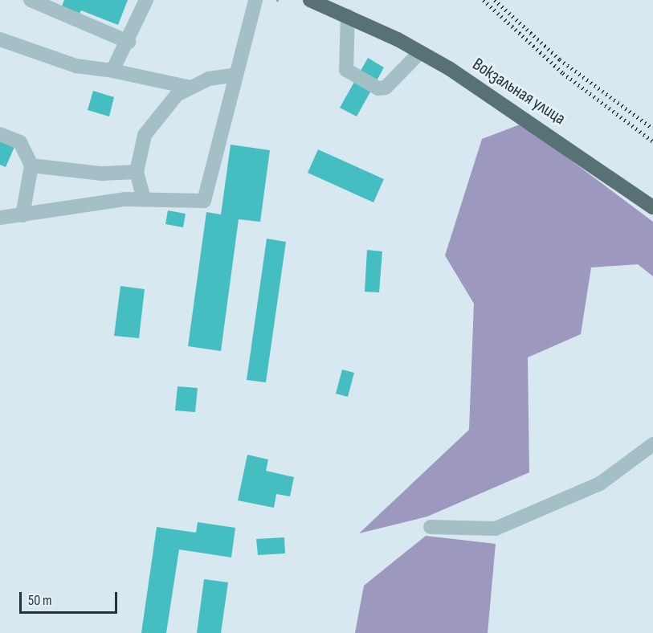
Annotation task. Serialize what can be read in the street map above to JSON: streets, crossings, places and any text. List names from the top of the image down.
{
  "streets": {
    "main road": ["Вокзальная улица"]
  },
  "scale_bar": "50 m"
}
